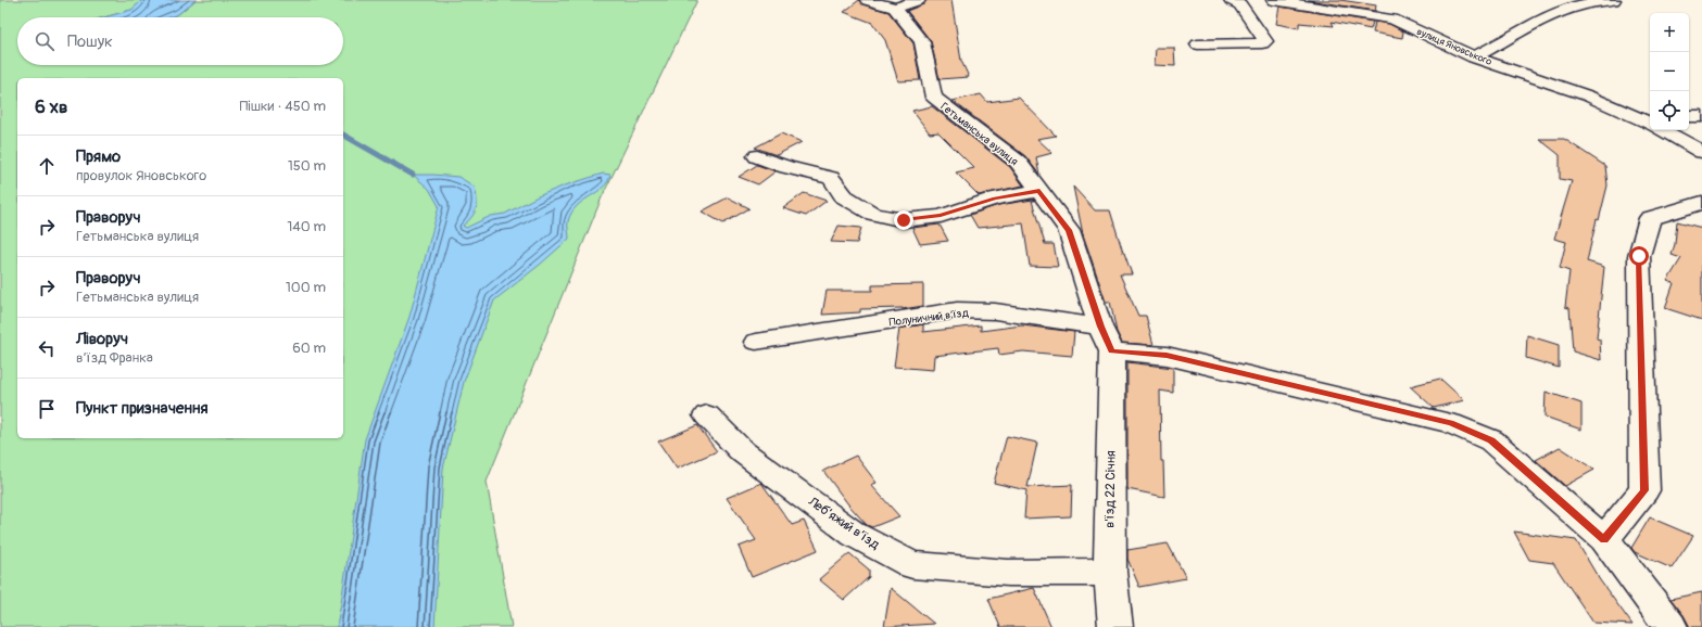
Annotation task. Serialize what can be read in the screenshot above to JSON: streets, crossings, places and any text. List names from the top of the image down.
{
  "streets": {
    "street": [
      "вулиця Яновського",
      "Гетьманська вулиця",
      "Полуничний в’їзд",
      "в'їзд 22 Січня",
      "Леб’яжий в’їзд"
    ]
  },
  "crossings": [
    ["Гетьманська вулиця", "Полуничний в’їзд"],
    ["Гетьманська вулиця", "в'їзд 22 Січня"],
    ["Полуничний в’їзд", "в'їзд 22 Січня"],
    ["в'їзд 22 Січня", "Леб’яжий в’їзд"]
  ],
  "page": {
    "map_buttons": ["+", "−"],
    "search": "Пошук",
    "heading": ["6 хв", "Пішки · 450 m"],
    "list": [
      ["Прямо", "провулок Яновського", "150 m"],
      ["Праворуч", "Гетьманська вулиця", "140 m"],
      ["Праворуч", "Гетьманська вулиця", "100 m"],
      ["Ліворуч", "в’їзд Франка", "60 m"],
      "Пункт призначення"
    ]
  }
}
